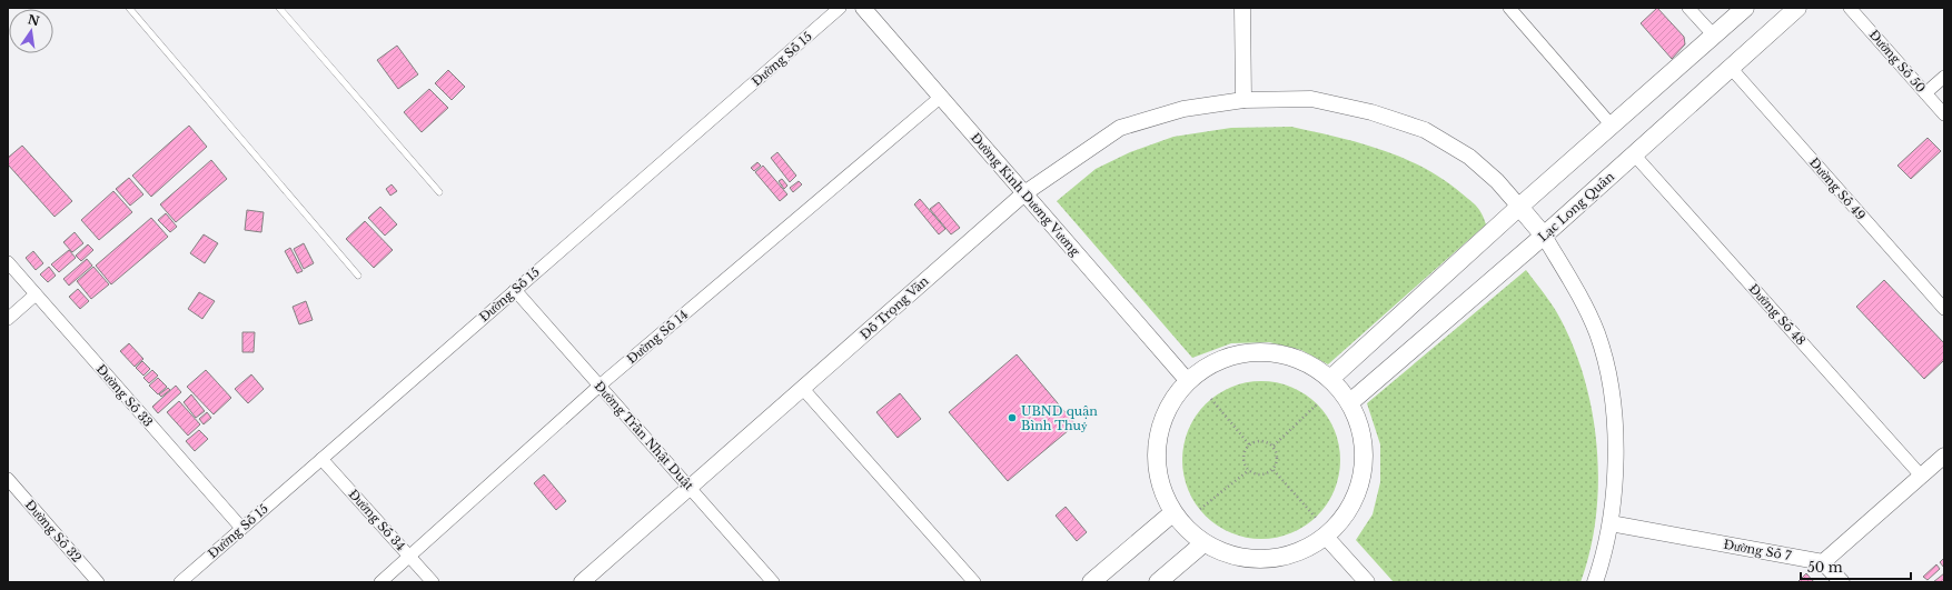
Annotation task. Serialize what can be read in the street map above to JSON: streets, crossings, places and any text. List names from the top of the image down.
{
  "streets": {
    "main road": ["Lạc Long Quân"],
    "street": [
      "Đường Số 15",
      "Đường Số 50",
      "Đường Số 49",
      "Đường Kinh Dương Vương",
      "Đỗ Trọng Văn",
      "Đường Số 48",
      "Đường Số 14",
      "Đường Số 33",
      "Đường Trần Nhật Duật",
      "Đường Số 34",
      "Đường Số 32",
      "Đường Số 7"
    ]
  },
  "crossings": [
    ["Đường Số 15", "Đường Số 33"],
    ["Đường Số 15", "Đường Trần Nhật Duật"],
    ["Đường Số 15", "Đường Số 34"],
    ["Đường Số 49", "Lạc Long Quân"],
    ["Đường Kinh Dương Vương", "Đỗ Trọng Văn"],
    ["Đường Kinh Dương Vương", "Đường Số 14"],
    ["Lạc Long Quân", "Đường Số 48"],
    ["Đỗ Trọng Văn", "Đường Trần Nhật Duật"],
    ["Đường Số 14", "Đường Trần Nhật Duật"],
    ["Đường Số 14", "Đường Số 34"]
  ],
  "places": ["UBND quận Bình Thuỷ"],
  "scale_bar": "50 m",
  "north": "top"
}
